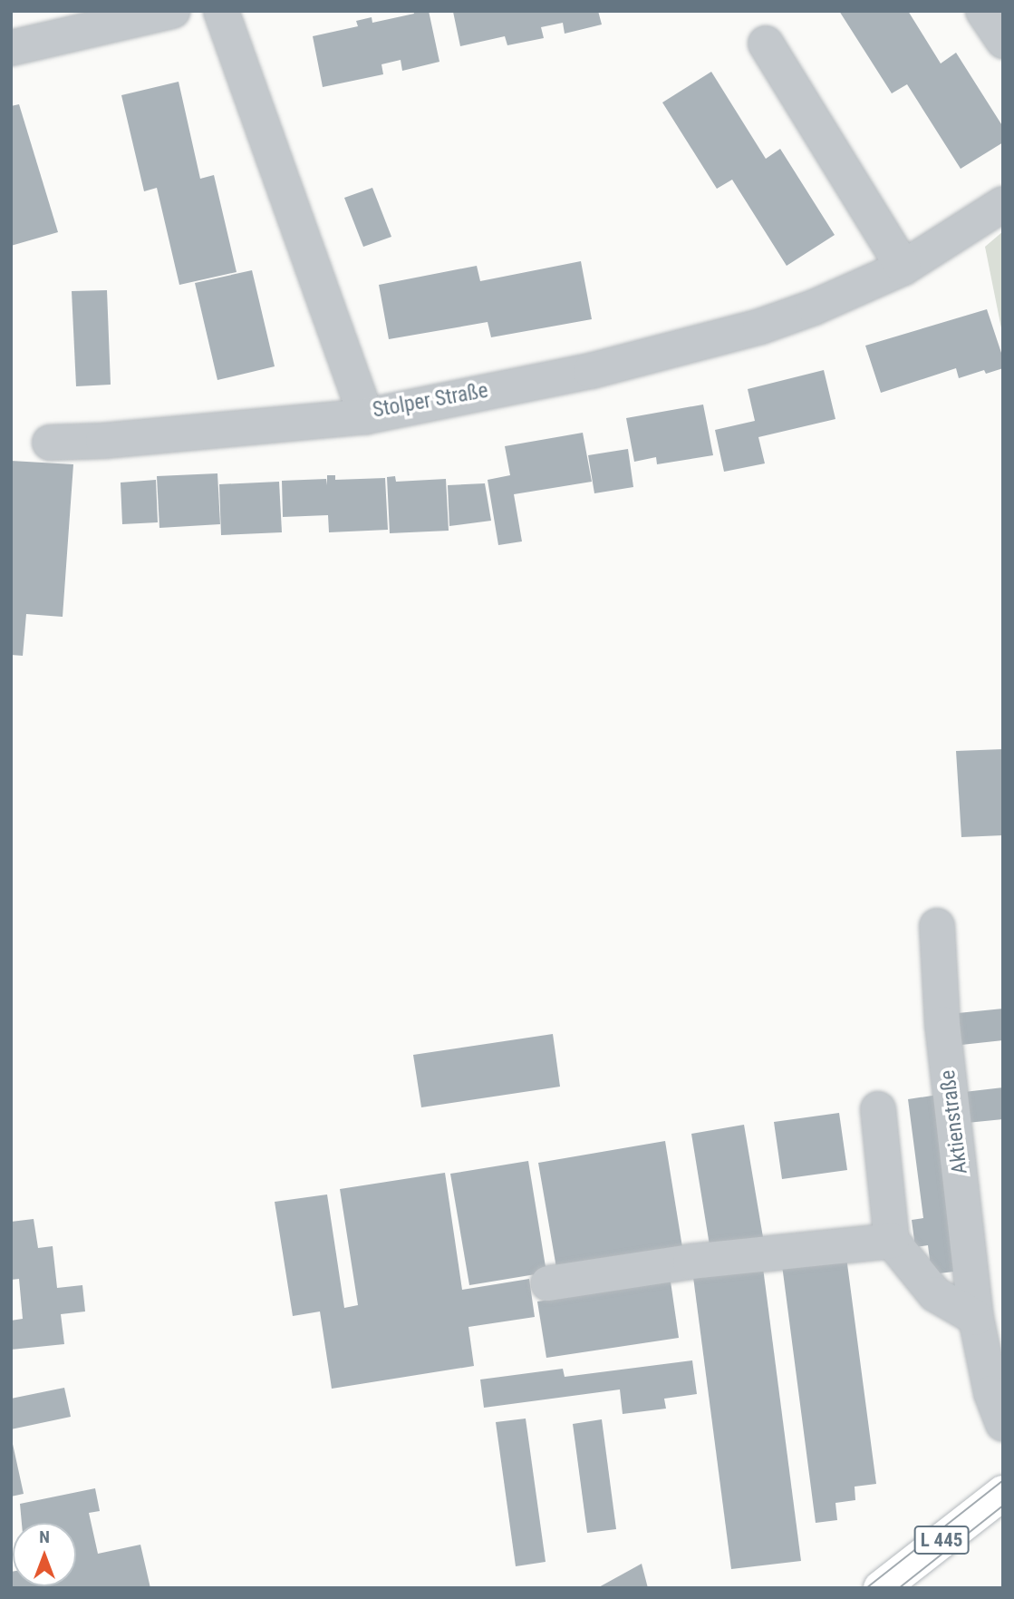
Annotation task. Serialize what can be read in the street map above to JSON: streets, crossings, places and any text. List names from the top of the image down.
{
  "streets": {
    "main road": ["L 445"],
    "street": ["Stolper Straße", "Aktienstraße"]
  },
  "north": "top"
}
